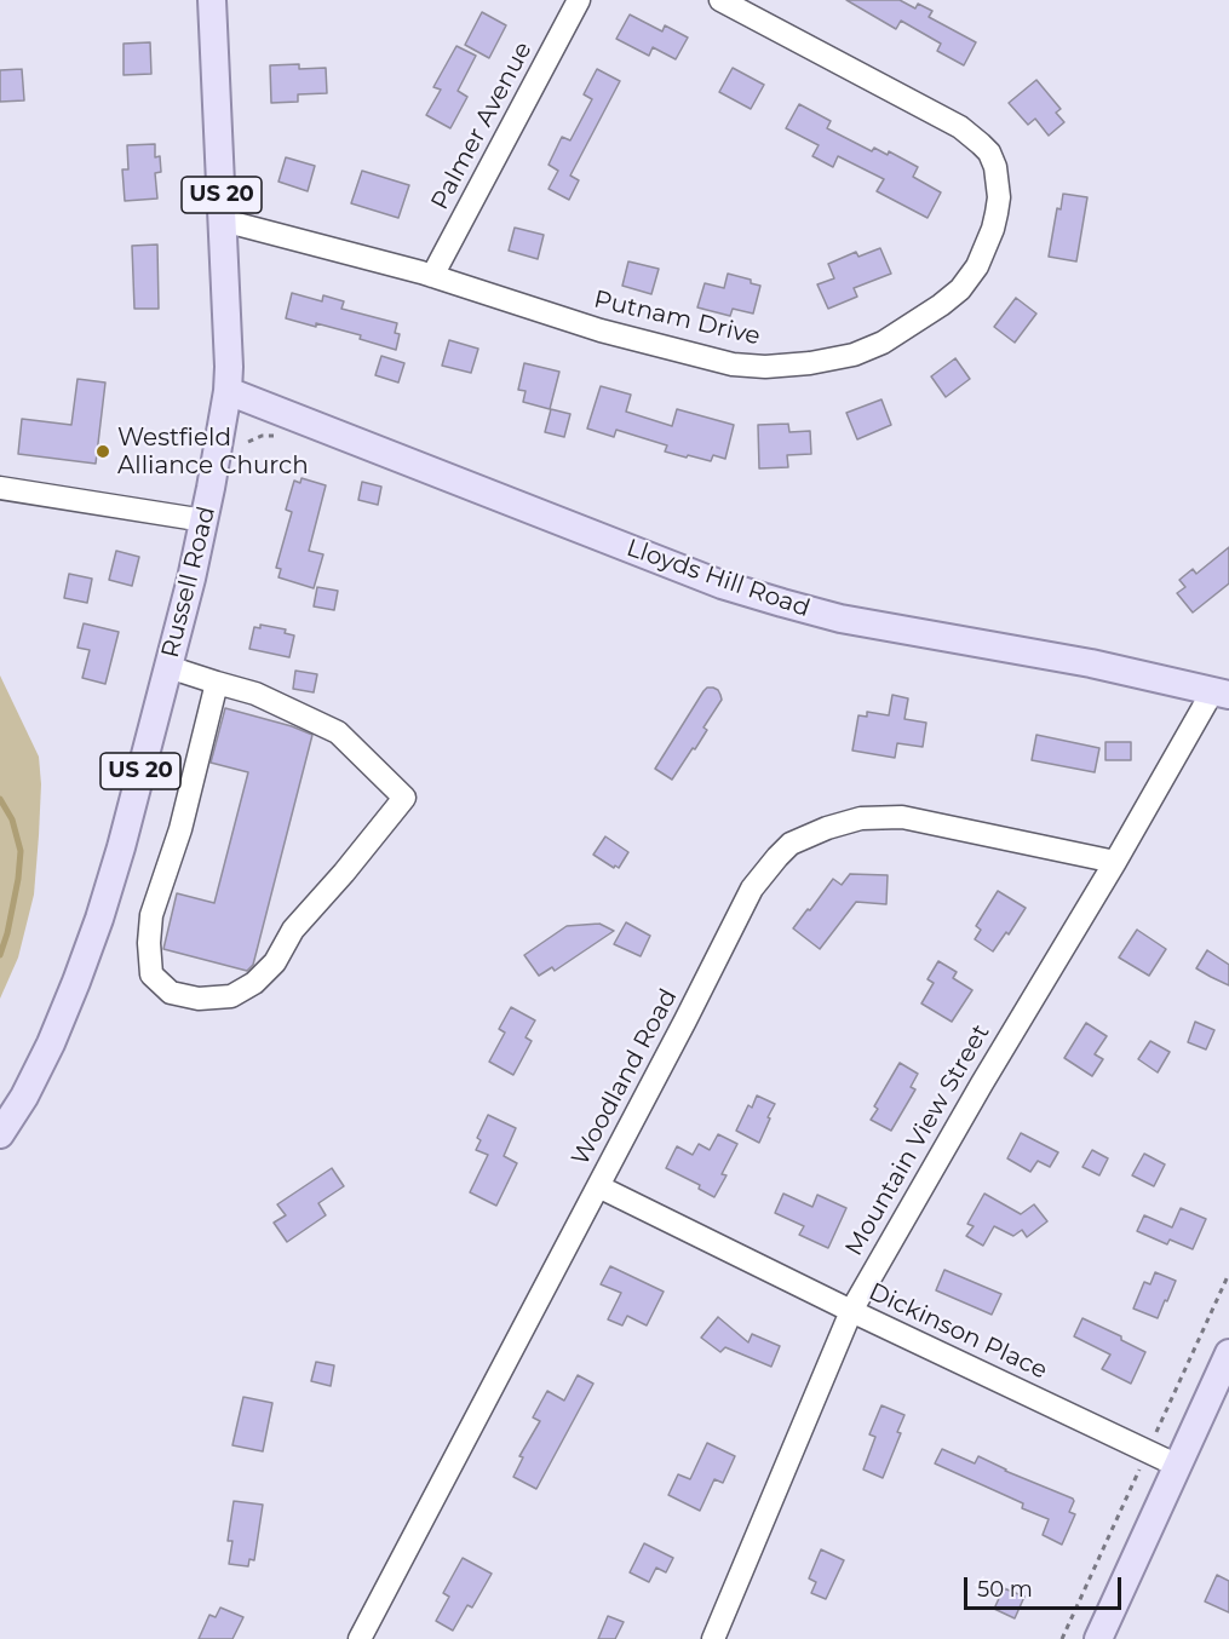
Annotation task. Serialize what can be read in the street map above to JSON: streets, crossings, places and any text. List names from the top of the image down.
{
  "streets": {
    "main road": ["US 20", "Lloyds Hill Road", "Russell Road"],
    "street": [
      "Palmer Avenue",
      "Putnam Drive",
      "Woodland Road",
      "Mountain View Street",
      "Dickinson Place"
    ]
  },
  "crossings": [
    ["Palmer Avenue", "Putnam Drive"],
    ["Putnam Drive", "Russell Road"],
    ["Lloyds Hill Road", "Russell Road"],
    ["Lloyds Hill Road", "Mountain View Street"],
    ["Woodland Road", "Mountain View Street"],
    ["Woodland Road", "Dickinson Place"],
    ["Mountain View Street", "Dickinson Place"]
  ],
  "places": ["Westfield Alliance Church"],
  "scale_bar": "50 m"
}
